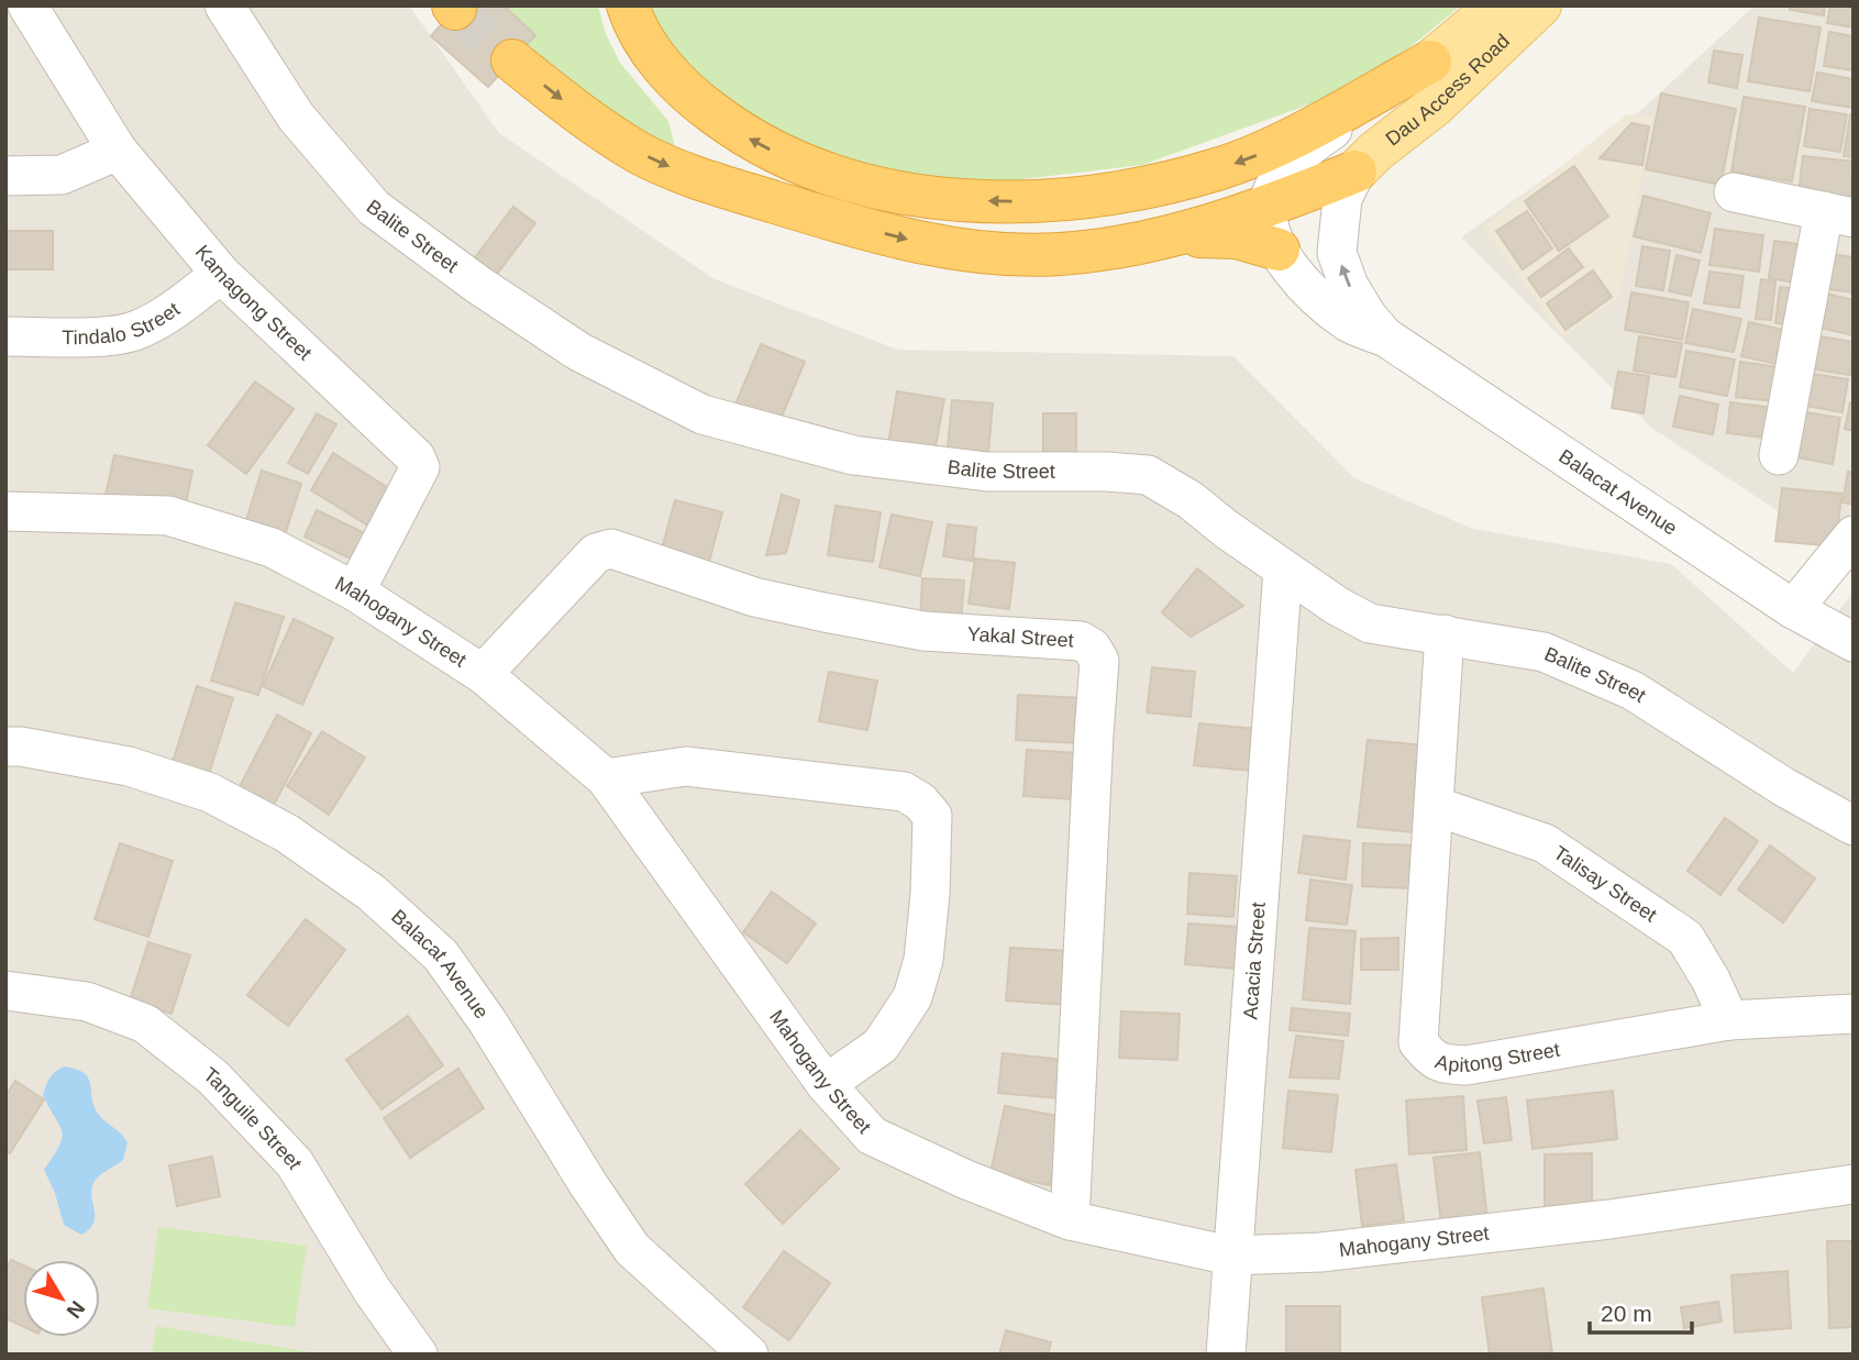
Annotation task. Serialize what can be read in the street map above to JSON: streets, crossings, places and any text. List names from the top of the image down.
{
  "streets": {
    "main road": ["Dau Access Road"],
    "street": [
      "Balite Street",
      "Kamagong Street",
      "Tindalo Street",
      "Balacat Avenue",
      "Mahogany Street",
      "Yakal Street",
      "Talisay Street",
      "Acacia Street",
      "Apitong Street",
      "Tanguile Street"
    ]
  },
  "crossings": [
    ["Dau Access Road", "Balacat Avenue"],
    ["Balite Street", "Acacia Street"],
    ["Balite Street", "Apitong Street"],
    ["Kamagong Street", "Tindalo Street"],
    ["Kamagong Street", "Mahogany Street"],
    ["Mahogany Street", "Yakal Street"],
    ["Mahogany Street", "Acacia Street"],
    ["Talisay Street", "Apitong Street"]
  ],
  "scale_bar": "20 m",
  "north": "bottom right"
}
